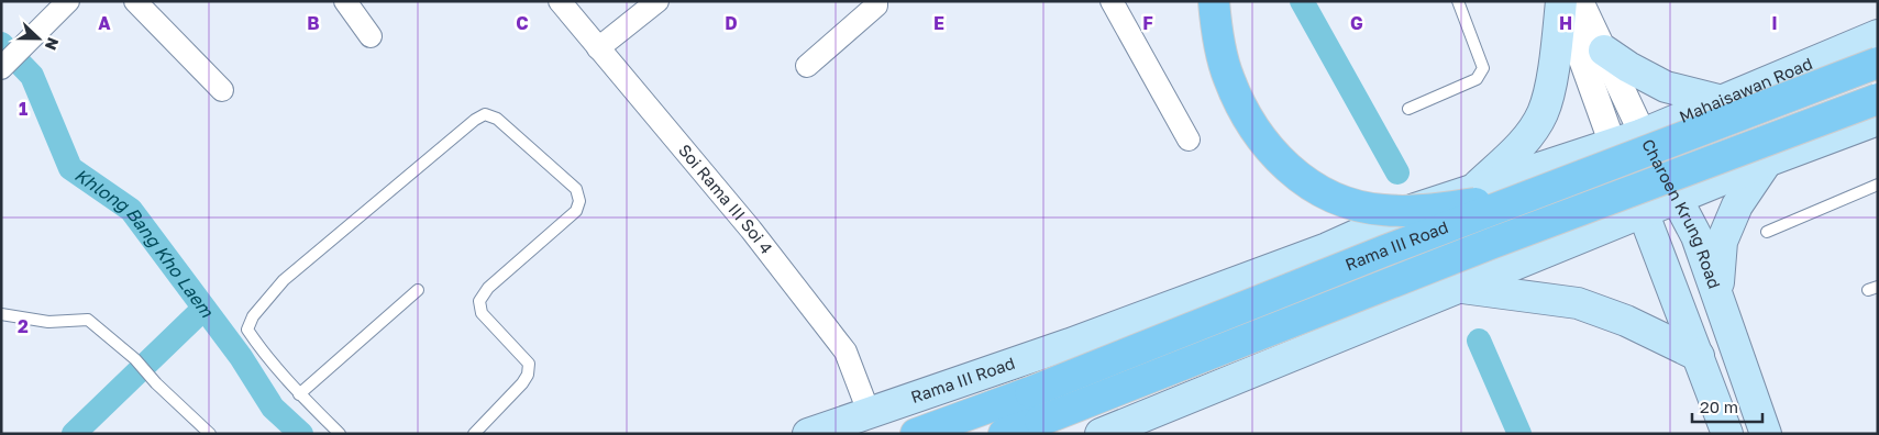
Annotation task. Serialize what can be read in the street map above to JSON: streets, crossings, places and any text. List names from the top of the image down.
{
  "streets": {
    "main road": ["Mahaisawan Road", "Charoen Krung Road", "Rama III Road"],
    "street": ["Soi Rama III Soi 4"]
  },
  "crossings": [
    ["Mahaisawan Road", "Charoen Krung Road"],
    ["Mahaisawan Road", "Rama III Road"],
    ["Soi Rama III Soi 4", "Rama III Road"],
    ["Charoen Krung Road", "Rama III Road"]
  ],
  "water": ["Khlong Bang Kho Laem"],
  "scale_bar": "20 m",
  "north": "right",
  "grid": {
    "columns": [
      "A",
      "B",
      "C",
      "D",
      "E",
      "F",
      "G",
      "H",
      "I"
    ],
    "rows": ["1", "2"]
  }
}
